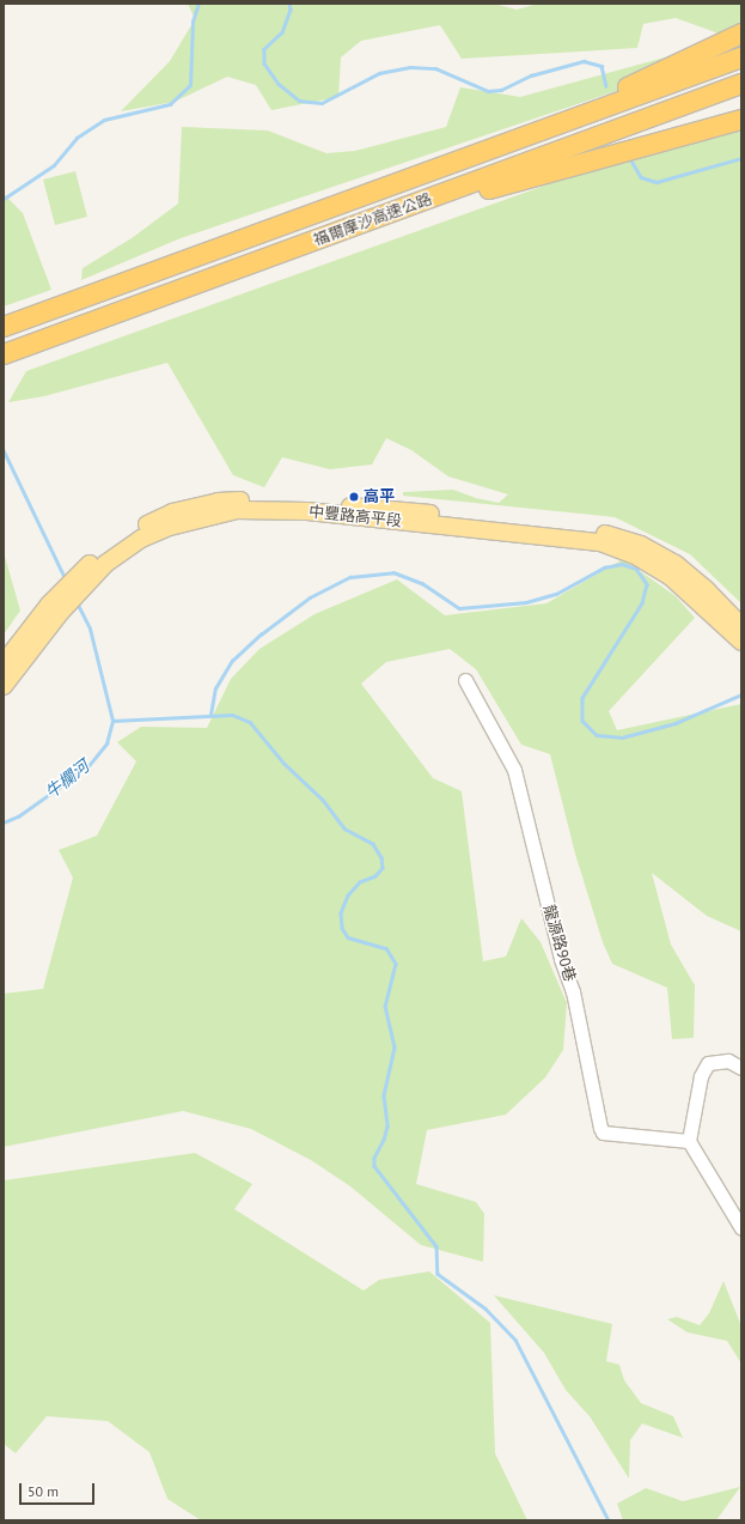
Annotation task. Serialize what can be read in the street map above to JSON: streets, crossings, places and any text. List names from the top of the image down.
{
  "streets": {
    "highway": ["福爾摩沙高速公路"],
    "main road": ["中豐路高平段"],
    "street": ["龍源路90巷"]
  },
  "water": ["牛欄河"],
  "places": ["高平"],
  "scale_bar": "50 m"
}
